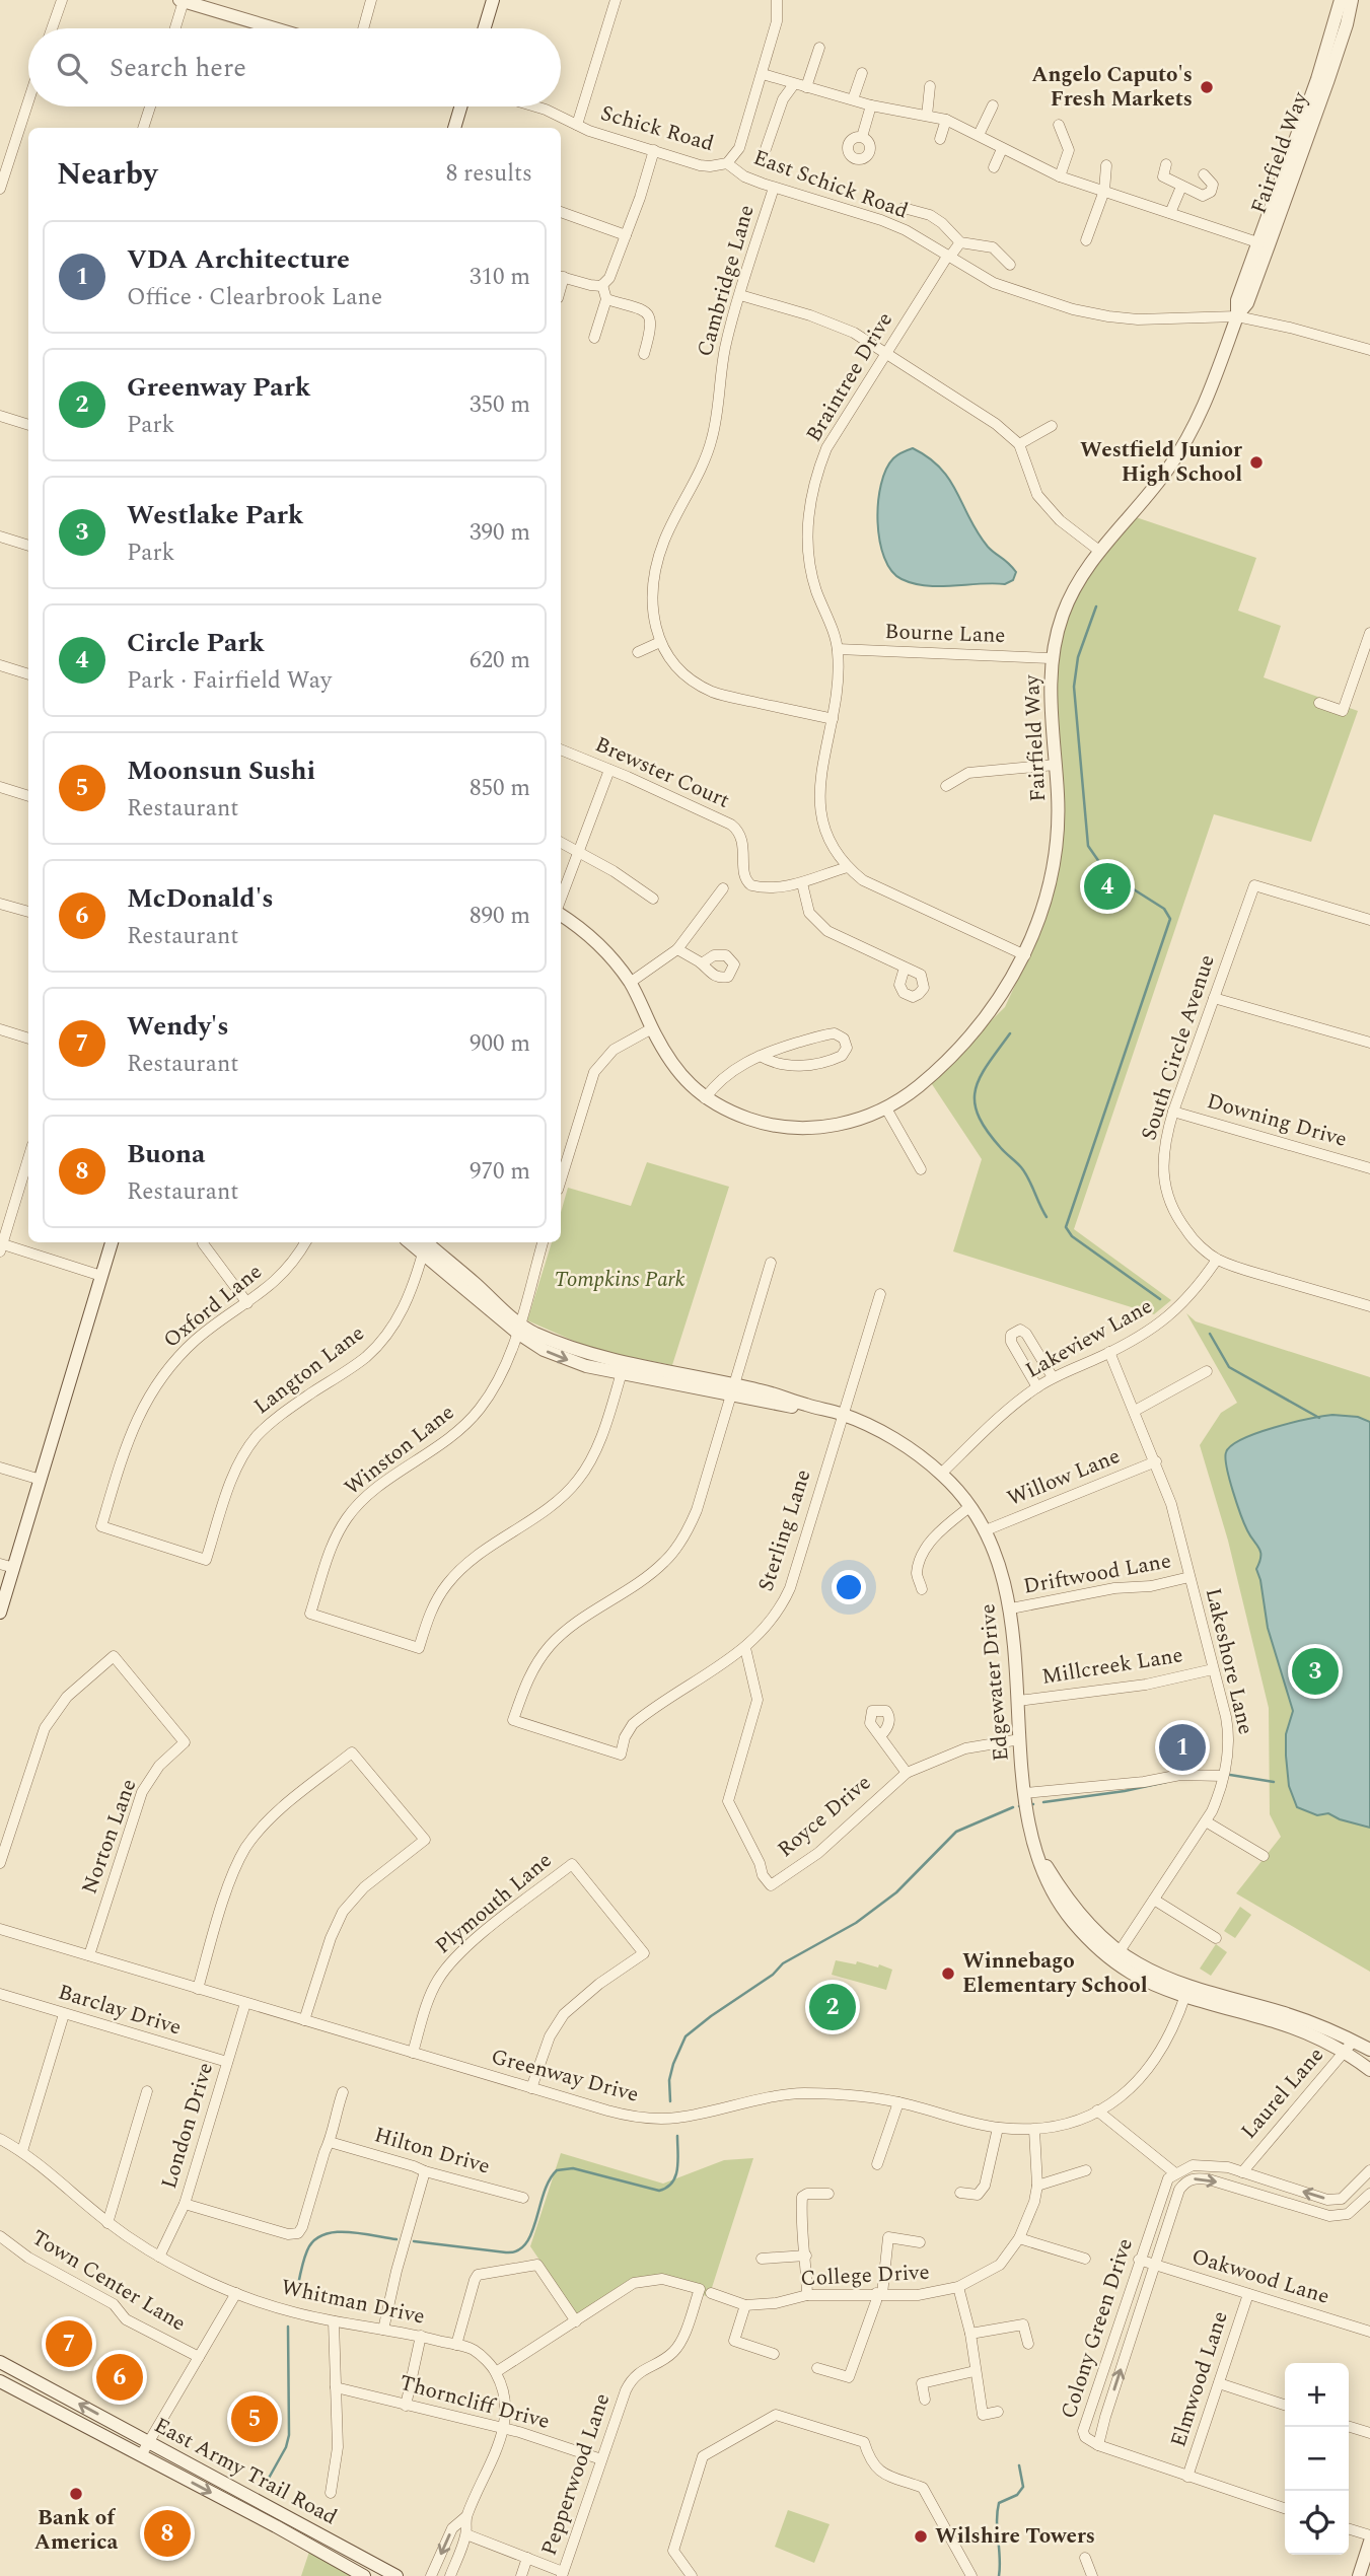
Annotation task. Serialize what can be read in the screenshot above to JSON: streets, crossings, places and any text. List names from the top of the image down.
{
  "streets": {
    "street": [
      "Schick Road",
      "Fairfield Way",
      "East Schick Road",
      "Cambridge Lane",
      "Braintree Drive",
      "Bourne Lane",
      "Brewster Court",
      "South Circle Avenue",
      "Downing Drive",
      "Oxford Lane",
      "Lakeview Lane",
      "Langton Lane",
      "Winston Lane",
      "Willow Lane",
      "Sterling Lane",
      "Driftwood Lane",
      "Lakeshore Lane",
      "Millcreek Lane",
      "Edgewater Drive",
      "Royce Drive",
      "Norton Lane",
      "Plymouth Lane",
      "Barclay Drive",
      "Greenway Drive",
      "Laurel Lane",
      "London Drive",
      "Hilton Drive",
      "College Drive",
      "Oakwood Lane",
      "Town Center Lane",
      "Whitman Drive",
      "Colony Green Drive",
      "Elmwood Lane",
      "Thorncliff Drive",
      "East Army Trail Road",
      "Pepperwood Lane"
    ]
  },
  "crossings": [
    ["Schick Road", "East Schick Road"],
    ["Fairfield Way", "East Schick Road"],
    ["Fairfield Way", "Braintree Drive"],
    ["Fairfield Way", "Bourne Lane"],
    ["East Schick Road", "Cambridge Lane"],
    ["East Schick Road", "Braintree Drive"],
    ["Cambridge Lane", "Braintree Drive"],
    ["Braintree Drive", "Bourne Lane"],
    ["South Circle Avenue", "Downing Drive"],
    ["South Circle Avenue", "Lakeview Lane"],
    ["Oxford Lane", "Langton Lane"],
    ["Lakeview Lane", "Lakeshore Lane"],
    ["Lakeview Lane", "Edgewater Drive"],
    ["Langton Lane", "Edgewater Drive"],
    ["Winston Lane", "Edgewater Drive"],
    ["Willow Lane", "Lakeshore Lane"],
    ["Willow Lane", "Edgewater Drive"],
    ["Sterling Lane", "Edgewater Drive"],
    ["Sterling Lane", "Royce Drive"],
    ["Driftwood Lane", "Lakeshore Lane"],
    ["Driftwood Lane", "Edgewater Drive"],
    ["Lakeshore Lane", "Millcreek Lane"],
    ["Lakeshore Lane", "Edgewater Drive"],
    ["Millcreek Lane", "Edgewater Drive"],
    ["Edgewater Drive", "Royce Drive"],
    ["Edgewater Drive", "Greenway Drive"],
    ["Edgewater Drive", "Laurel Lane"],
    ["Norton Lane", "Greenway Drive"],
    ["Plymouth Lane", "Greenway Drive"],
    ["Barclay Drive", "London Drive"],
    ["Greenway Drive", "London Drive"],
    ["Greenway Drive", "College Drive"],
    ["London Drive", "Whitman Drive"],
    ["Oakwood Lane", "Colony Green Drive"],
    ["Oakwood Lane", "Elmwood Lane"],
    ["Thorncliff Drive", "Pepperwood Lane"]
  ],
  "parks": ["Tompkins Park"],
  "places": [
    "Angelo Caputo's Fresh Markets",
    "Westfield Junior High School",
    "Winnebago Elementary School",
    "Bank of America",
    "Wilshire Towers"
  ],
  "page": {
    "search": "Search here",
    "heading": ["Nearby", "8 results"],
    "list": [
      {
        "mark": "1",
        "name": "VDA Architecture",
        "note": "Office · Clearbrook Lane",
        "value": "310 m"
      },
      {
        "mark": "2",
        "name": "Greenway Park",
        "note": "Park",
        "value": "350 m"
      },
      {
        "mark": "3",
        "name": "Westlake Park",
        "note": "Park",
        "value": "390 m"
      },
      {
        "mark": "4",
        "name": "Circle Park",
        "note": "Park · Fairfield Way",
        "value": "620 m"
      },
      {
        "mark": "5",
        "name": "Moonsun Sushi",
        "note": "Restaurant",
        "value": "850 m"
      },
      {
        "mark": "6",
        "name": "McDonald's",
        "note": "Restaurant",
        "value": "890 m"
      },
      {
        "mark": "7",
        "name": "Wendy's",
        "note": "Restaurant",
        "value": "900 m"
      },
      {
        "mark": "8",
        "name": "Buona",
        "note": "Restaurant",
        "value": "970 m"
      }
    ],
    "pins": [
      "4",
      "3",
      "1",
      "2",
      "7",
      "6",
      "5",
      "8"
    ],
    "map_buttons": ["+", "−"]
  }
}
